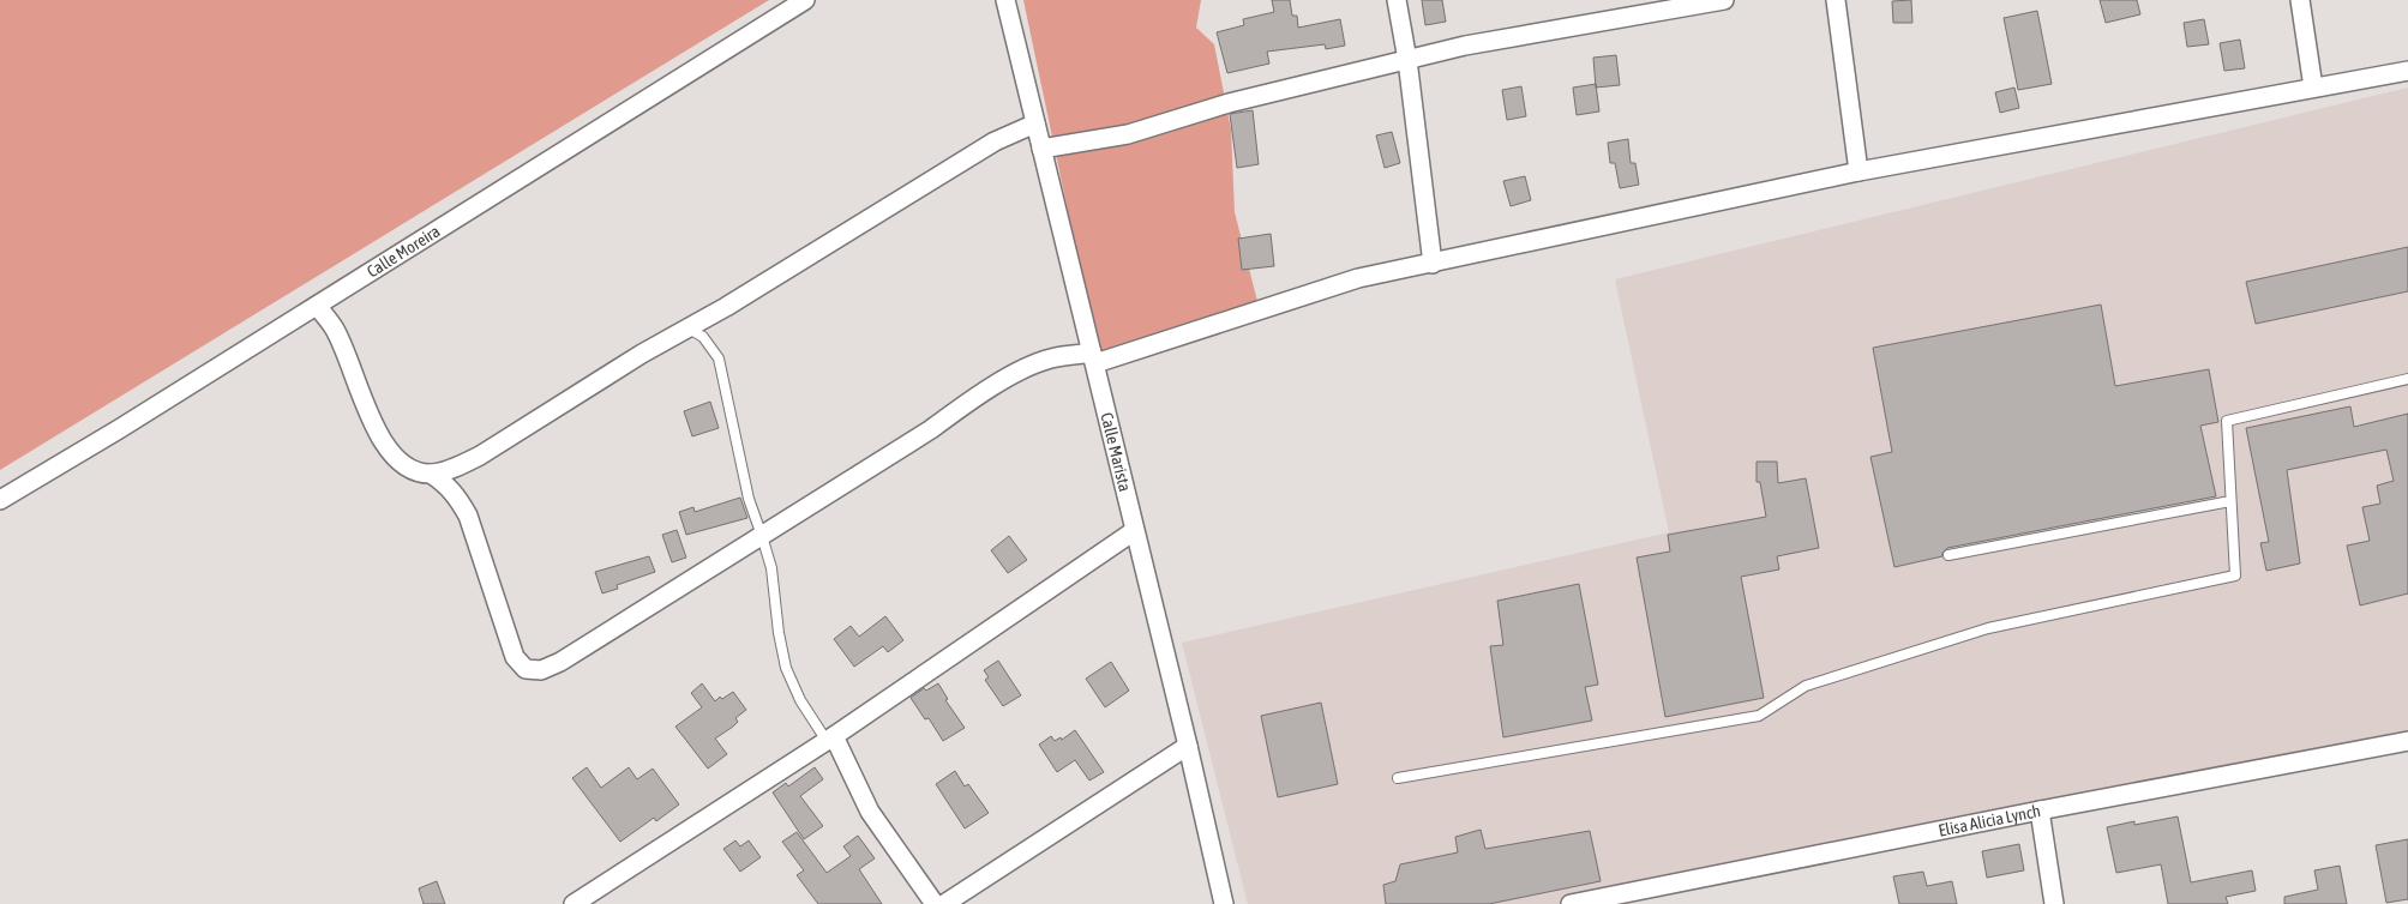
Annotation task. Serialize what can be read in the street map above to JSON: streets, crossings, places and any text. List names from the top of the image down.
{
  "streets": {
    "street": ["Calle Moreira", "Calle Marista", "Elisa Alicia Lynch"]
  }
}
